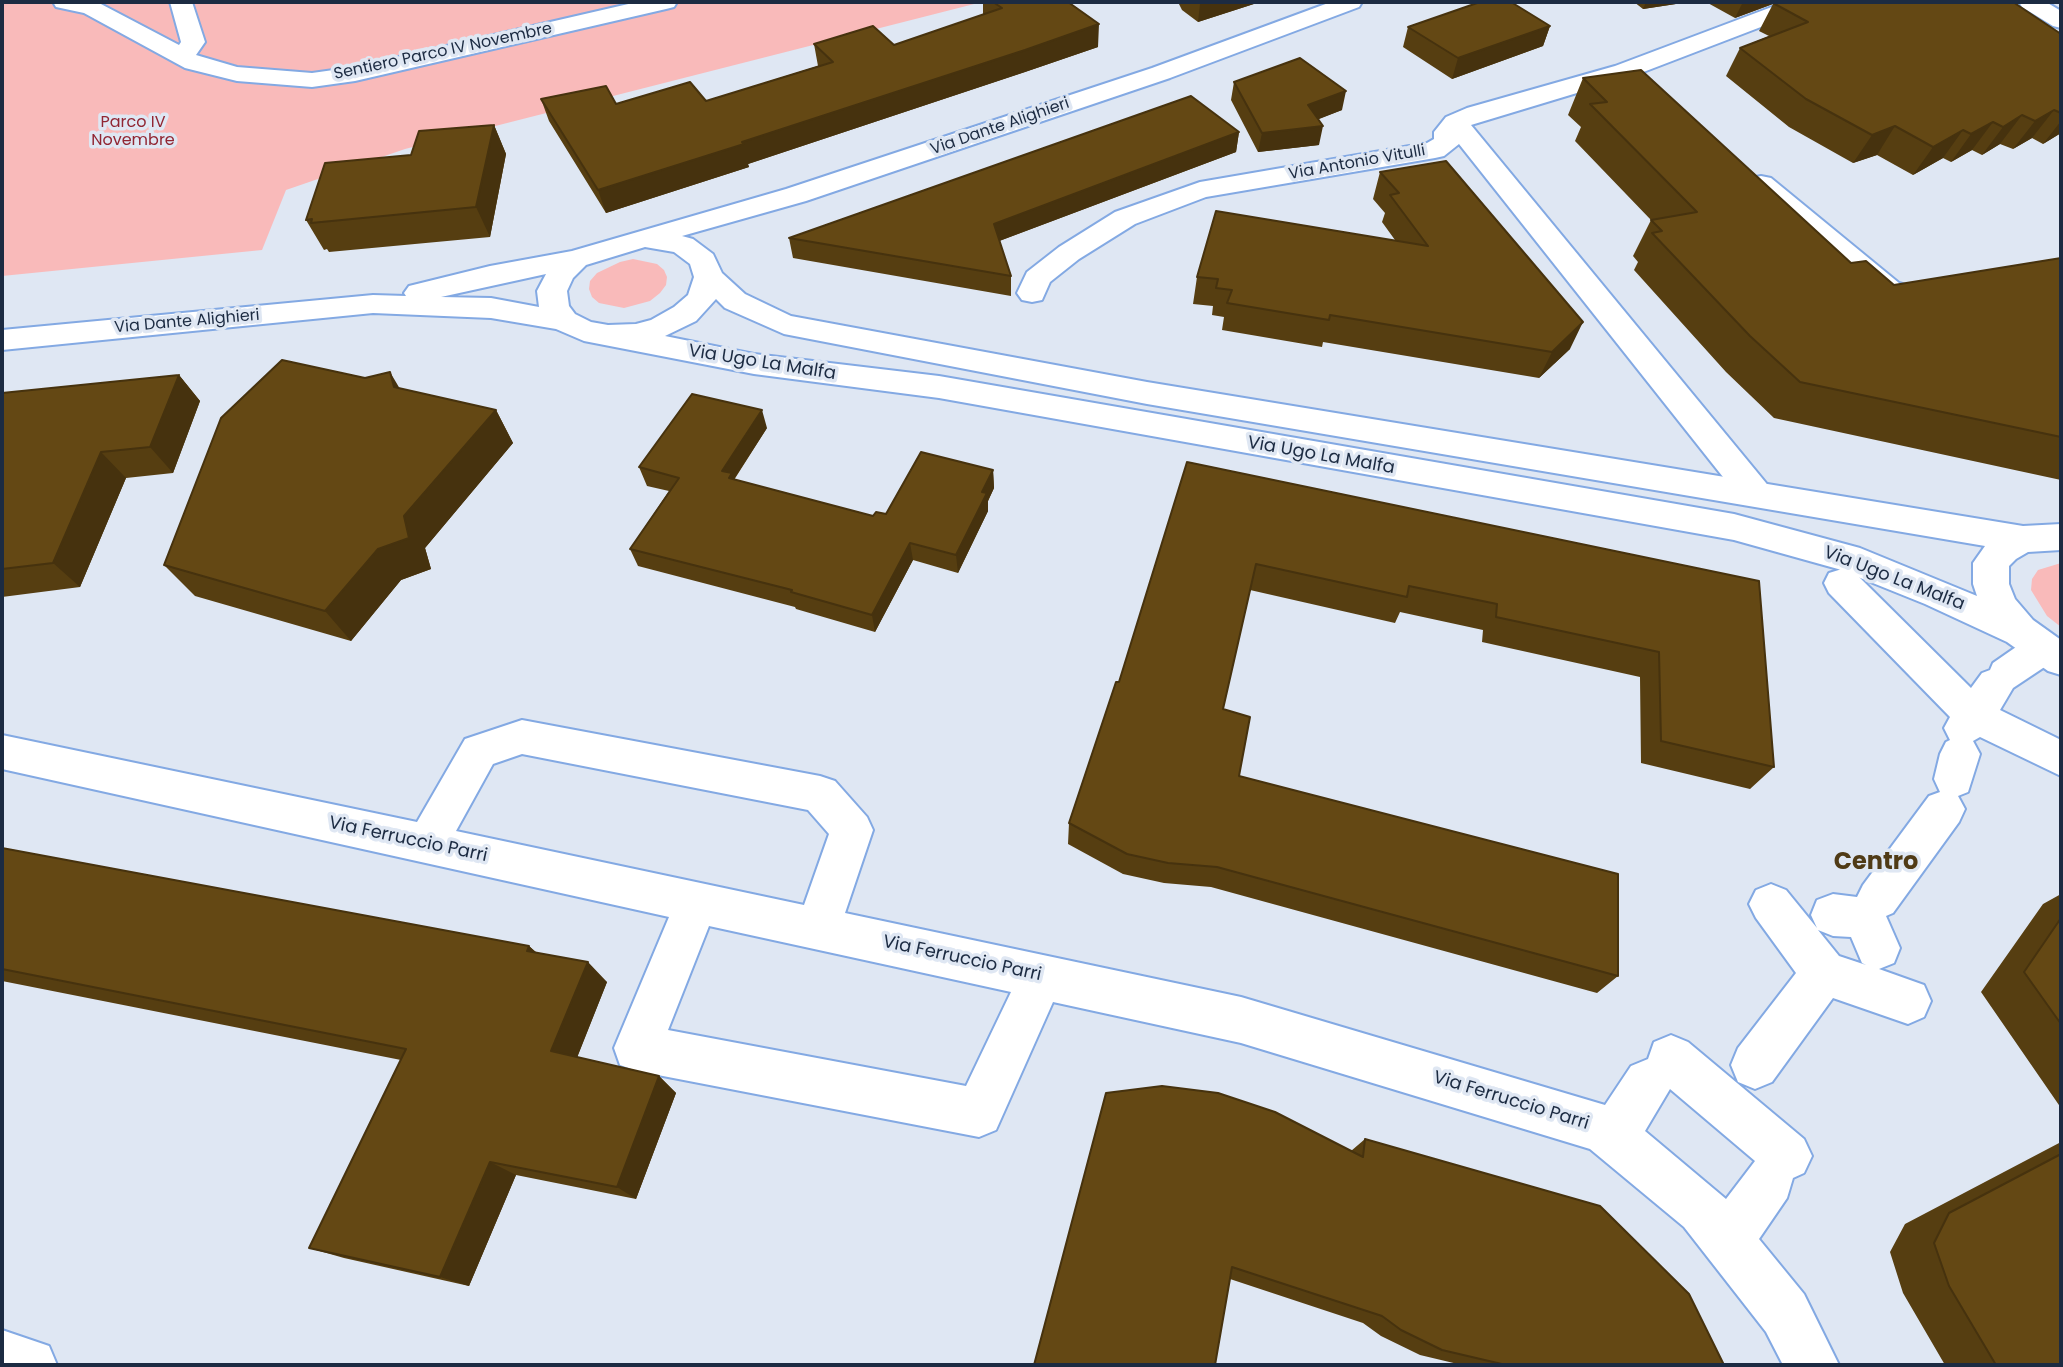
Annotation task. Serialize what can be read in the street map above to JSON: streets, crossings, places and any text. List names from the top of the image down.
{
  "streets": {
    "street": [
      "Sentiero Parco IV Novembre",
      "Via Dante Alighieri",
      "Via Antonio Vitulli",
      "Via Ugo La Malfa",
      "Via Ferruccio Parri"
    ]
  },
  "crossings": [
    ["Via Dante Alighieri", "Via Ugo La Malfa"]
  ],
  "districts": ["Centro"],
  "parks": ["Parco IV Novembre"]
}
